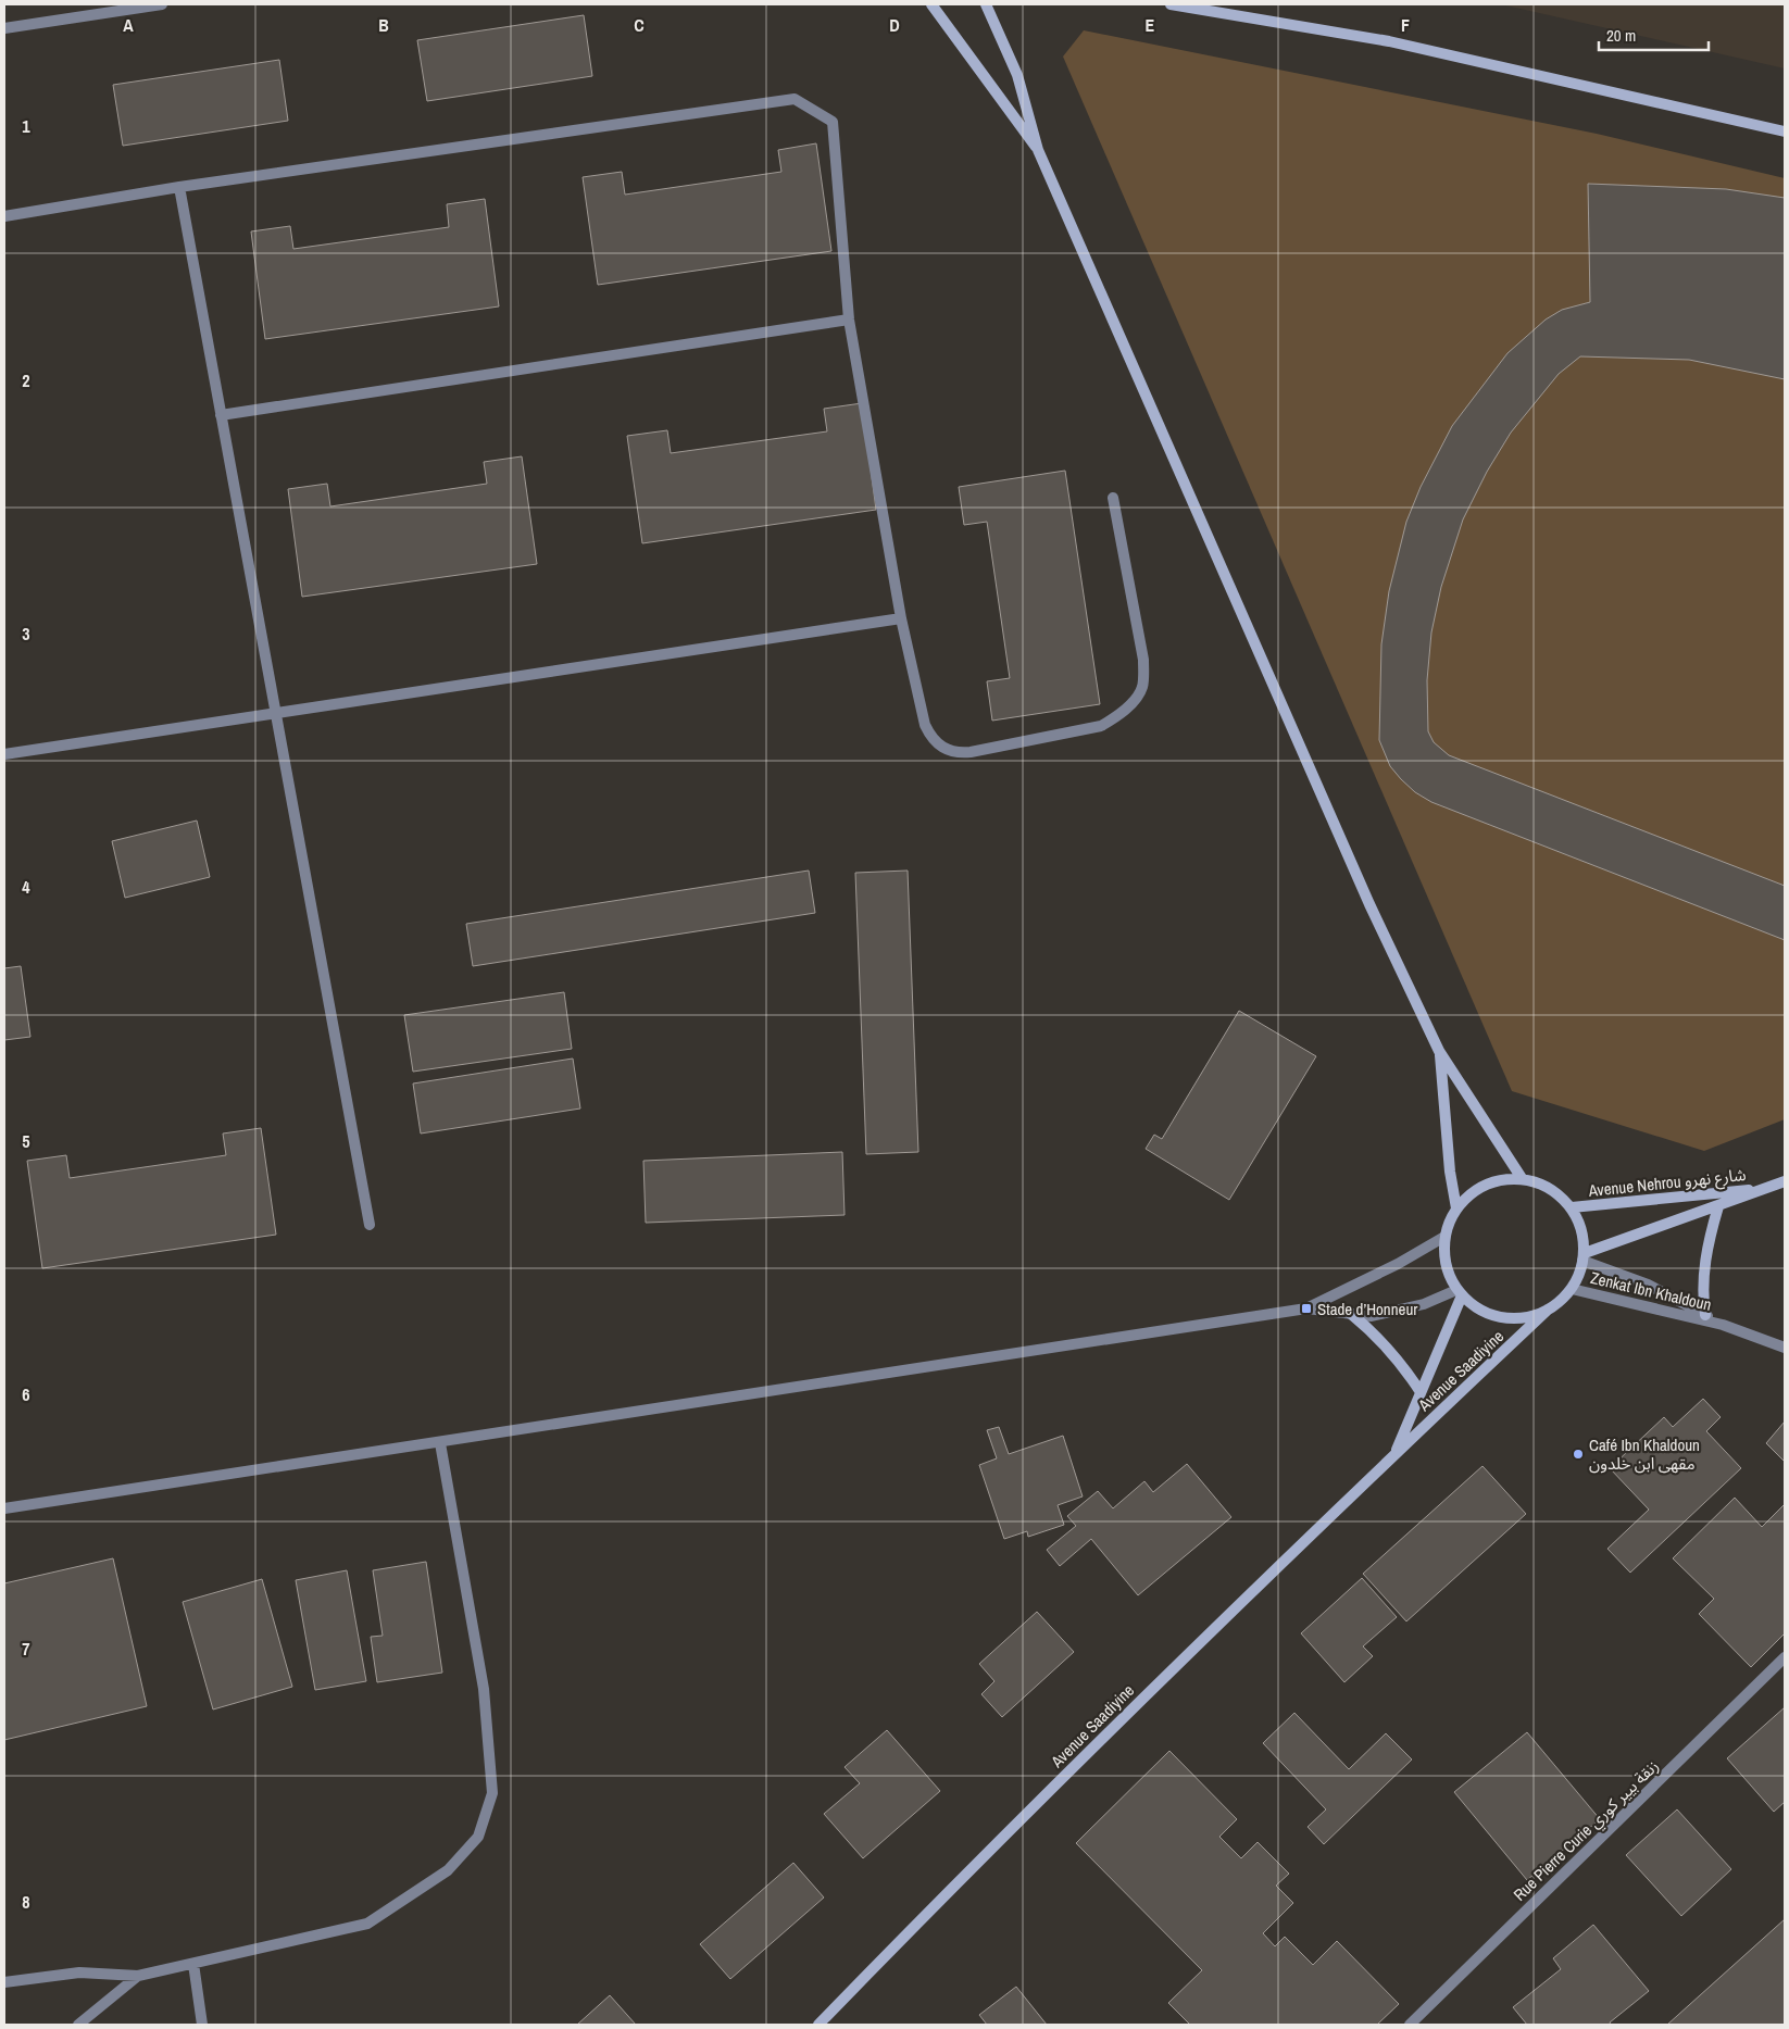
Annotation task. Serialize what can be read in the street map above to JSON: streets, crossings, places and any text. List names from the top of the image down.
{
  "streets": {
    "main road": ["Avenue Nehrou شارع نهرو", "Avenue Saadiyine"],
    "street": ["Zenkat Ibn Khaldoun", "Rue Pierre Curie زنقة بيير كوري"]
  },
  "crossings": [
    ["Avenue Nehrou شارع نهرو", "Zenkat Ibn Khaldoun"],
    ["Avenue Nehrou شارع نهرو", "Avenue Saadiyine"],
    ["Zenkat Ibn Khaldoun", "Avenue Saadiyine"]
  ],
  "places": {
    "transit": ["Stade d’Honneur"],
    "other": ["Café Ibn Khaldoun مقهى ابن خلدون"]
  },
  "scale_bar": "20 m",
  "grid": {
    "columns": [
      "A",
      "B",
      "C",
      "D",
      "E",
      "F"
    ],
    "rows": [
      "1",
      "2",
      "3",
      "4",
      "5",
      "6",
      "7",
      "8"
    ]
  }
}
